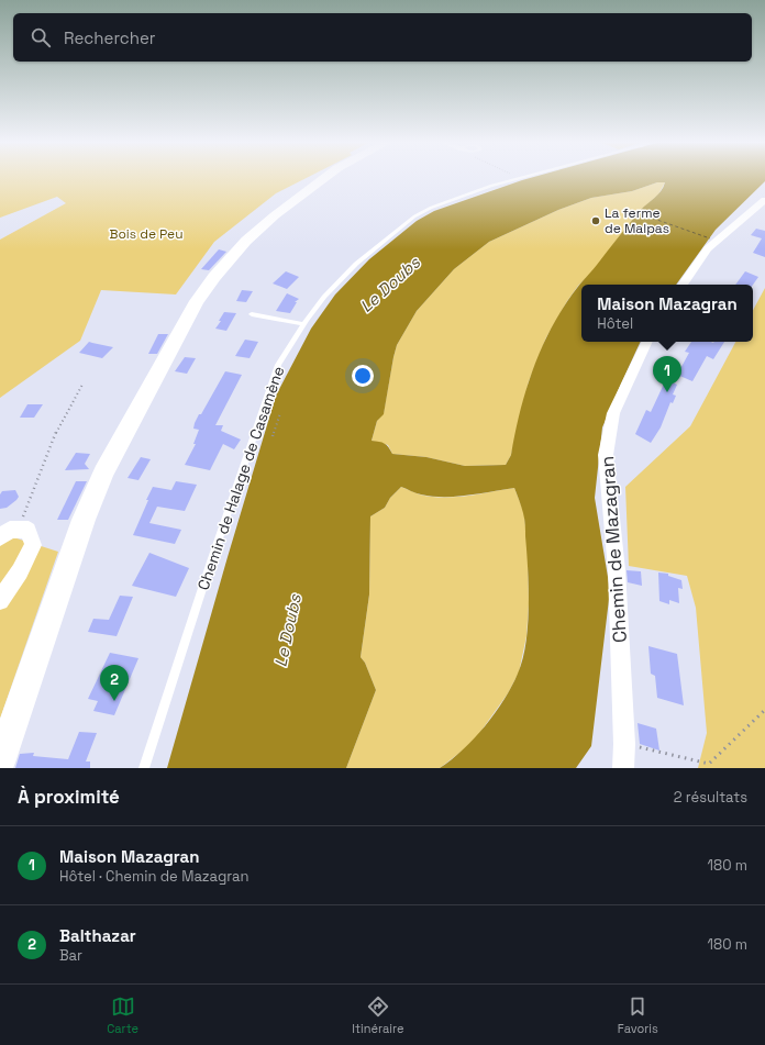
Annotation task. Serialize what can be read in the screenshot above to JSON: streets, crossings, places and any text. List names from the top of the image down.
{
  "streets": {
    "street": ["Chemin de Mazagran"],
    "lane": ["Chemin de Halage de Casamène"]
  },
  "water": ["Le Doubs"],
  "parks": ["Bois de Peu"],
  "places": ["La ferme de Malpas"],
  "page": {
    "search": "Rechercher",
    "popup": ["Maison Mazagran", "Hôtel"],
    "pins": ["1", "2"],
    "heading": ["À proximité", "2 résultats"],
    "list": [
      {
        "mark": "1",
        "name": "Maison Mazagran",
        "note": "Hôtel · Chemin de Mazagran",
        "value": "180 m"
      },
      {
        "mark": "2",
        "name": "Balthazar",
        "note": "Bar",
        "value": "180 m"
      }
    ],
    "nav": ["Carte", "Itinéraire", "Favoris"]
  }
}
